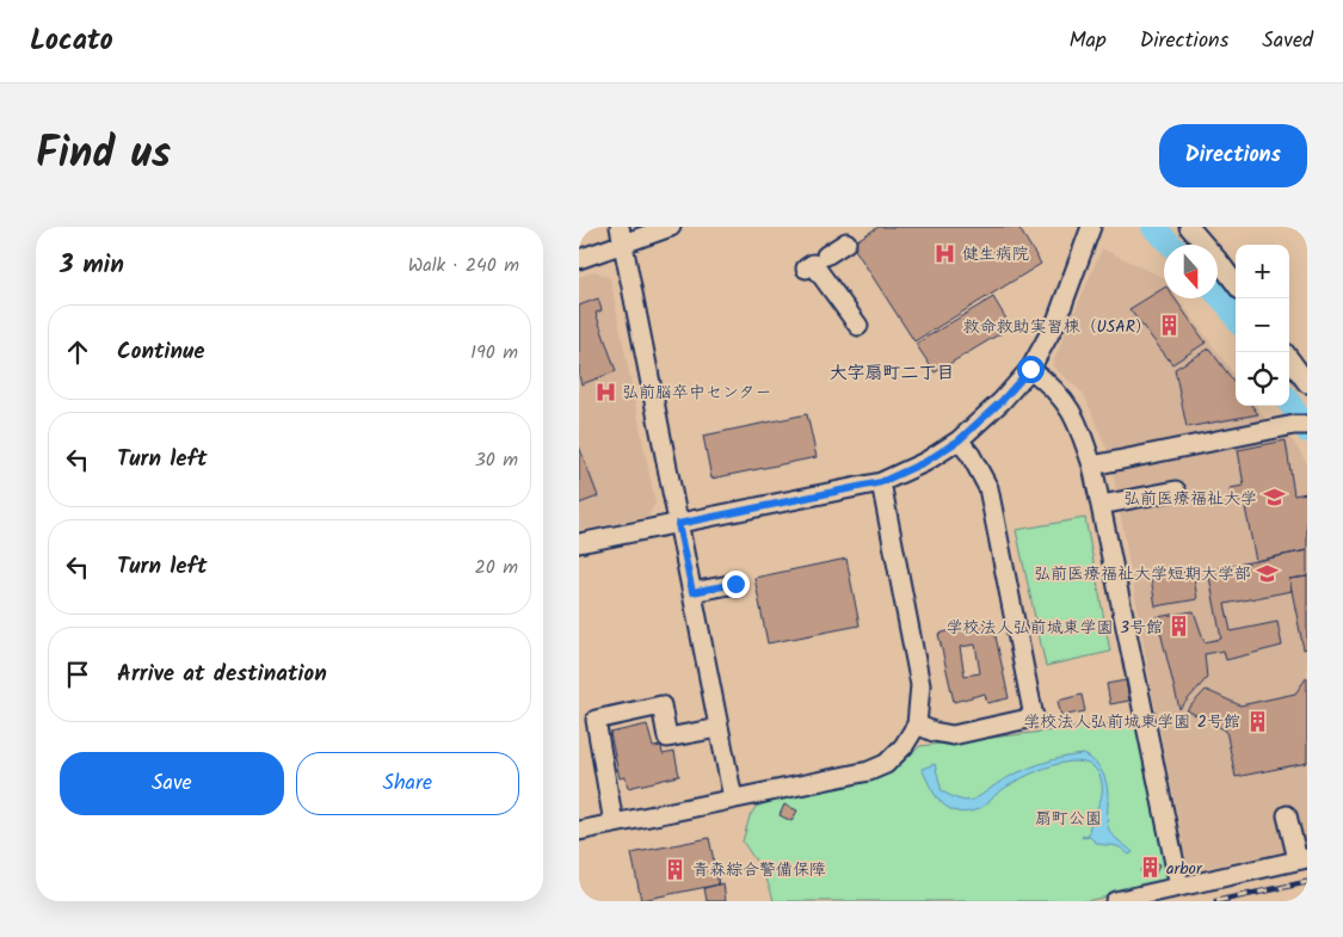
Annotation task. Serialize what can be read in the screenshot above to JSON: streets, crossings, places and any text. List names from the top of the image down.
{
  "districts": ["大字扇町二丁目"],
  "parks": ["扇町公園"],
  "places": {
    "hospital": ["健生病院", "弘前脳卒中センター"],
    "building": [
      "救命救助実習棟（USAR）",
      "学校法人弘前城東学園 3号館",
      "学校法人弘前城東学園 2号館",
      "arbor",
      "青森綜合警備保障"
    ],
    "school or university": ["弘前医療福祉大学", "弘前医療福祉大学短期大学部"]
  },
  "north": "bottom",
  "page": {
    "header": "Locato",
    "nav": ["Map", "Directions", "Saved"],
    "title": "Find us",
    "buttons": [
      "Directions",
      ["Save", "Share"]
    ],
    "heading": ["3 min", "Walk · 240 m"],
    "map_buttons": ["+", "−"],
    "list": [
      ["Continue", "190 m"],
      ["Turn left", "30 m"],
      ["Turn left", "20 m"],
      "Arrive at destination"
    ]
  }
}
